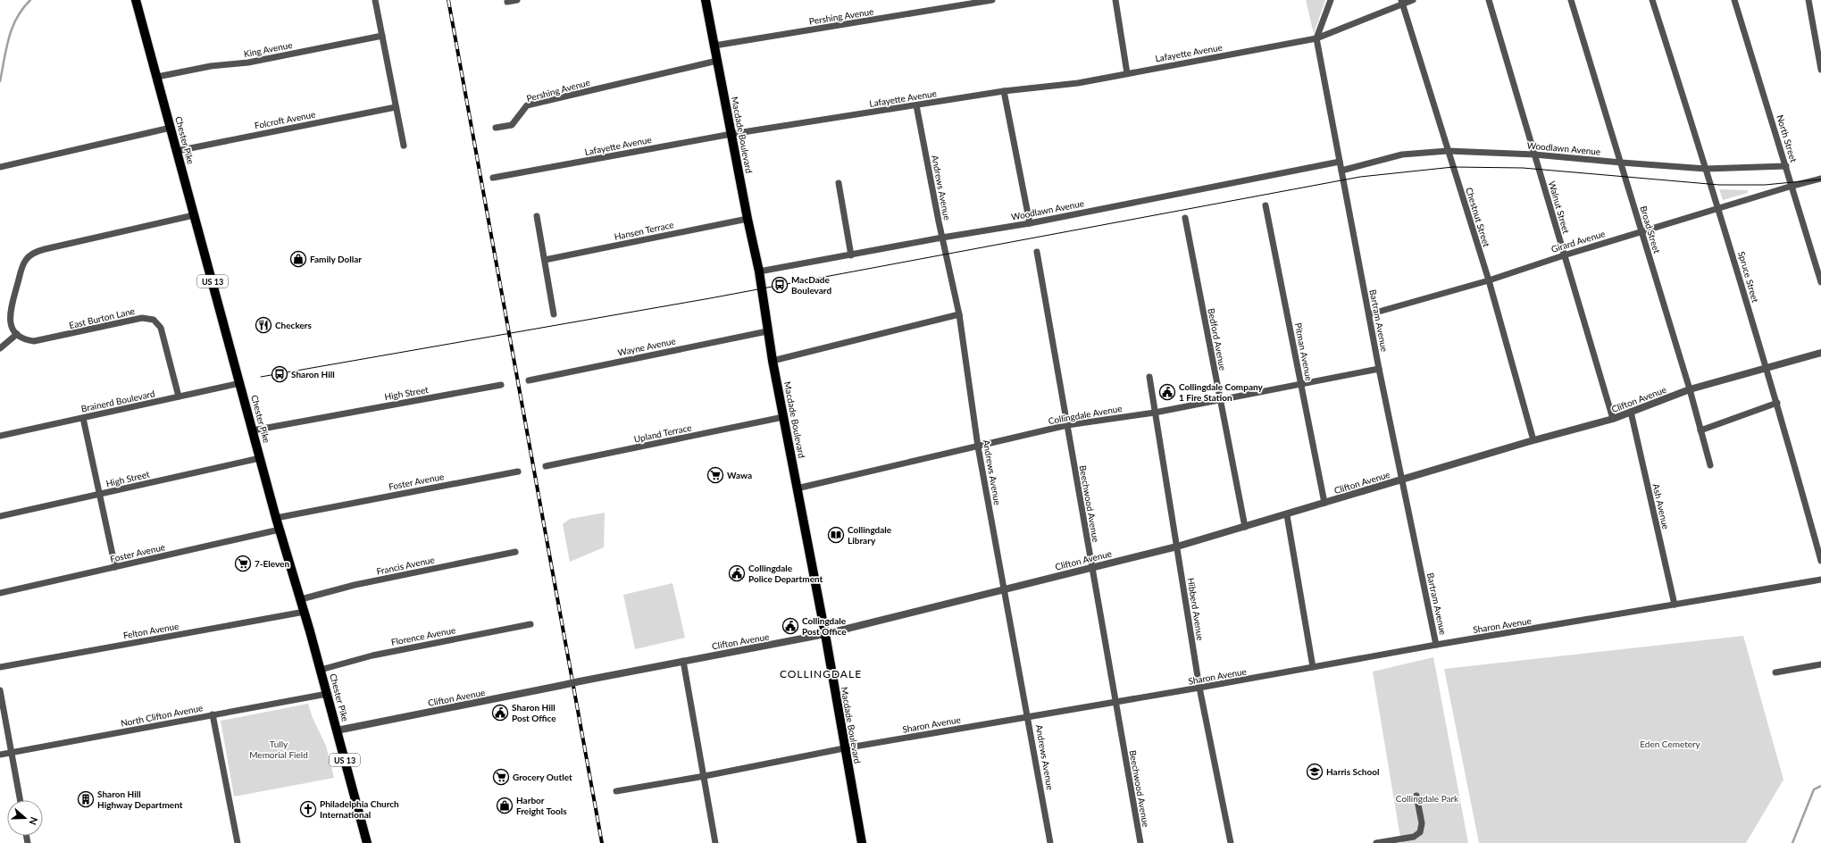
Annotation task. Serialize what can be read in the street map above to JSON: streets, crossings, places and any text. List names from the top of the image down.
{
  "streets": {
    "main road": ["Macdade Boulevard", "Chester Pike", "US 13"],
    "street": [
      "Pershing Avenue",
      "King Avenue",
      "Lafayette Avenue",
      "Folcroft Avenue",
      "North Street",
      "Woodlawn Avenue",
      "Andrews Avenue",
      "Walnut Street",
      "Chestnut Street",
      "Broad Street",
      "Hansen Terrace",
      "Girard Avenue",
      "Spruce Street",
      "East Burton Lane",
      "Bartram Avenue",
      "Bedford Avenue",
      "Wayne Avenue",
      "Pitman Avenue",
      "High Street",
      "Clifton Avenue",
      "Brainerd Boulevard",
      "Collingdale Avenue",
      "Upland Terrace",
      "Foster Avenue",
      "Beechwood Avenue",
      "Ash Avenue",
      "Francis Avenue",
      "Hibberd Avenue",
      "Sharon Avenue",
      "Felton Avenue",
      "Florence Avenue",
      "North Clifton Avenue"
    ]
  },
  "crossings": [
    ["Pershing Avenue", "Macdade Boulevard"],
    ["King Avenue", "Chester Pike"],
    ["Lafayette Avenue", "Macdade Boulevard"],
    ["Lafayette Avenue", "Andrews Avenue"],
    ["Lafayette Avenue", "Chestnut Street"],
    ["Lafayette Avenue", "Bartram Avenue"],
    ["Folcroft Avenue", "Chester Pike"],
    ["Macdade Boulevard", "Woodlawn Avenue"],
    ["Macdade Boulevard", "Hansen Terrace"],
    ["Macdade Boulevard", "Wayne Avenue"],
    ["Macdade Boulevard", "Clifton Avenue"],
    ["Macdade Boulevard", "Collingdale Avenue"],
    ["Macdade Boulevard", "Upland Terrace"],
    ["Macdade Boulevard", "Sharon Avenue"],
    ["North Street", "Woodlawn Avenue"],
    ["North Street", "Girard Avenue"],
    ["Chester Pike", "High Street"],
    ["Chester Pike", "Clifton Avenue"],
    ["Chester Pike", "Brainerd Boulevard"],
    ["Chester Pike", "Foster Avenue"],
    ["Chester Pike", "Francis Avenue"],
    ["Chester Pike", "Felton Avenue"],
    ["Chester Pike", "Florence Avenue"],
    ["Chester Pike", "North Clifton Avenue"],
    ["Woodlawn Avenue", "Andrews Avenue"],
    ["Woodlawn Avenue", "Walnut Street"],
    ["Woodlawn Avenue", "Chestnut Street"],
    ["Woodlawn Avenue", "Broad Street"],
    ["Woodlawn Avenue", "Spruce Street"],
    ["Woodlawn Avenue", "Bartram Avenue"],
    ["Andrews Avenue", "Clifton Avenue"],
    ["Andrews Avenue", "Collingdale Avenue"],
    ["Andrews Avenue", "Sharon Avenue"],
    ["Walnut Street", "Girard Avenue"],
    ["Walnut Street", "Clifton Avenue"],
    ["Chestnut Street", "Girard Avenue"],
    ["Chestnut Street", "Clifton Avenue"],
    ["Broad Street", "Girard Avenue"],
    ["Broad Street", "Clifton Avenue"],
    ["Girard Avenue", "Spruce Street"],
    ["Girard Avenue", "Bartram Avenue"],
    ["Spruce Street", "Clifton Avenue"],
    ["East Burton Lane", "Brainerd Boulevard"],
    ["Bartram Avenue", "Clifton Avenue"],
    ["Bartram Avenue", "Collingdale Avenue"],
    ["Bartram Avenue", "Sharon Avenue"],
    ["Bedford Avenue", "Clifton Avenue"],
    ["Bedford Avenue", "Collingdale Avenue"],
    ["Pitman Avenue", "Clifton Avenue"],
    ["Pitman Avenue", "Collingdale Avenue"],
    ["Clifton Avenue", "Beechwood Avenue"],
    ["Clifton Avenue", "Ash Avenue"],
    ["Clifton Avenue", "Hibberd Avenue"],
    ["Collingdale Avenue", "Beechwood Avenue"],
    ["Collingdale Avenue", "Hibberd Avenue"],
    ["Beechwood Avenue", "Sharon Avenue"],
    ["Ash Avenue", "Sharon Avenue"],
    ["Hibberd Avenue", "Sharon Avenue"]
  ],
  "districts": ["COLLINGDALE"],
  "parks": ["Tully Memorial Field", "Eden Cemetery", "Collingdale Park"],
  "places": {
    "shop": ["Family Dollar", "Harbor Freight Tools"],
    "bus stop": ["MacDade Boulevard", "Sharon Hill"],
    "restaurant": ["Checkers"],
    "public building": [
      "Collingdale Company 1 Fire Station",
      "Collingdale Police Department",
      "Collingdale Post Office",
      "Sharon Hill Post Office"
    ],
    "supermarket": ["Wawa", "7-Eleven", "Grocery Outlet"],
    "library": ["Collingdale Library"],
    "school or university": ["Harris School"],
    "building": ["Sharon Hill Highway Department"],
    "church": ["Philadelphia Church International"]
  },
  "north": "right"
}
